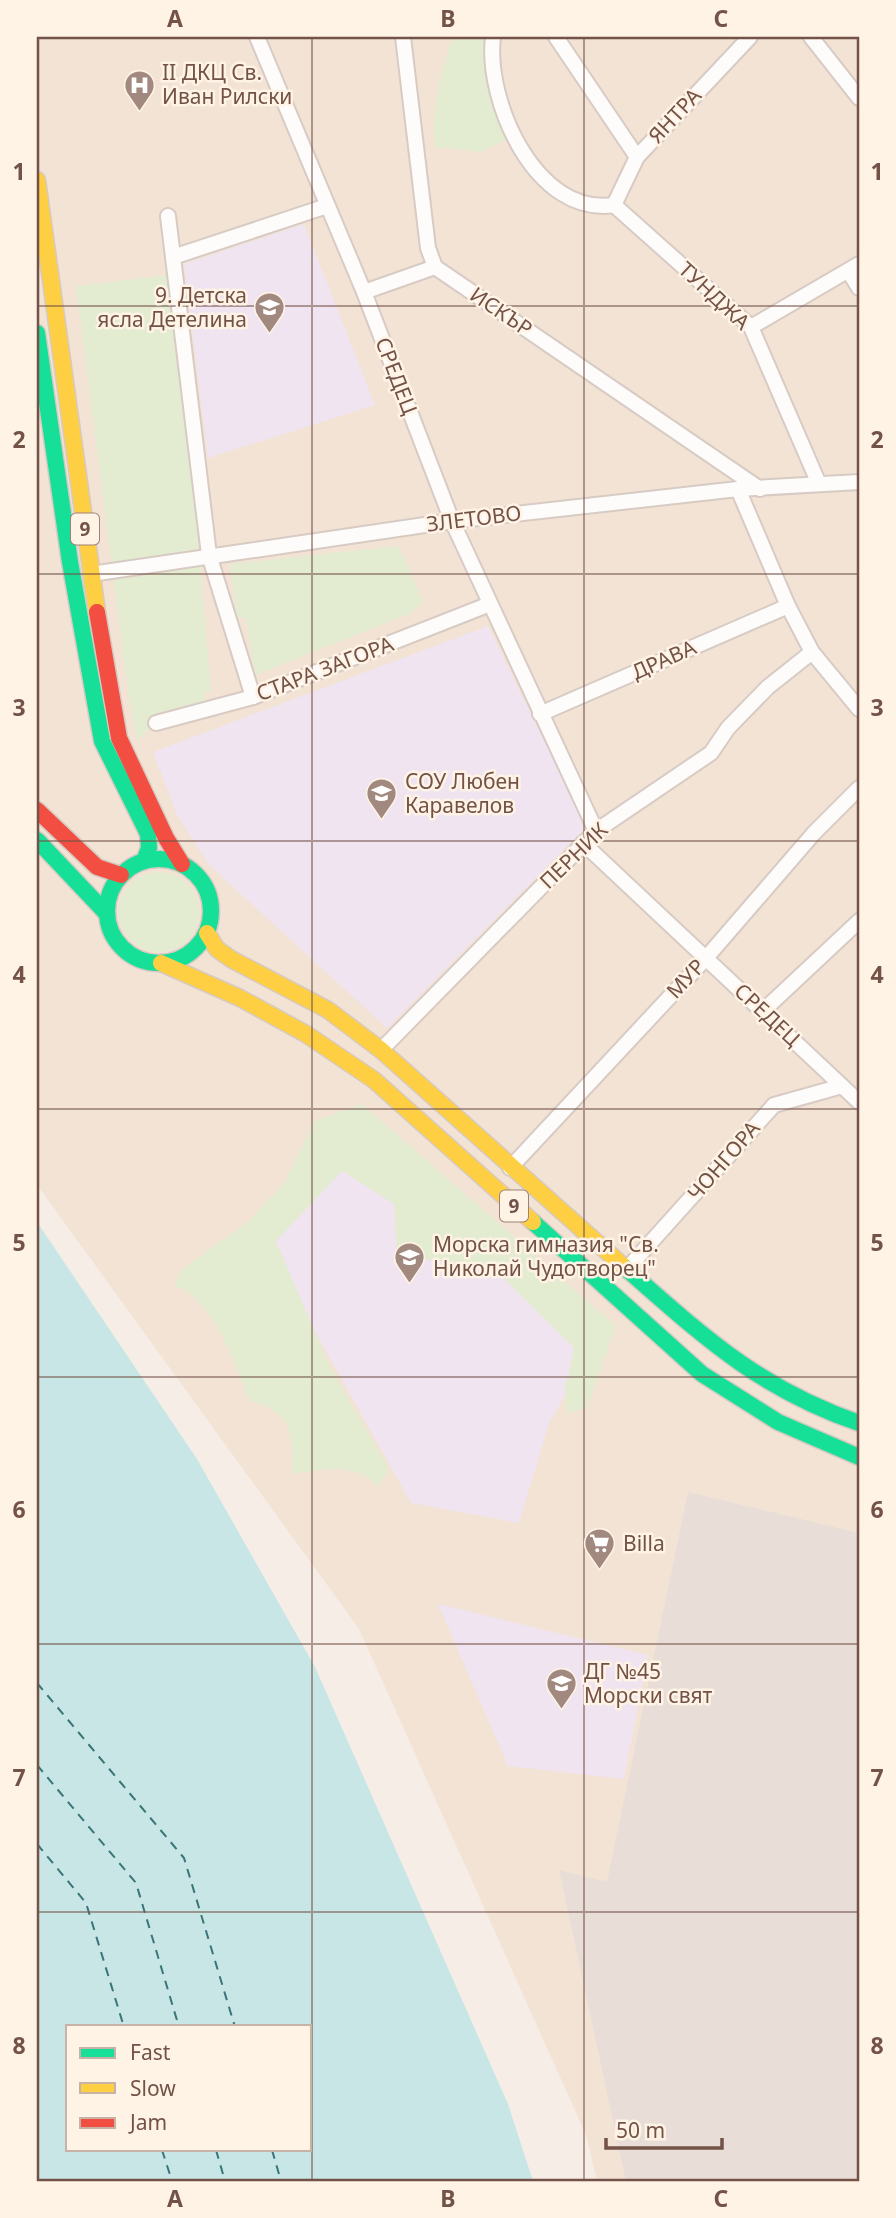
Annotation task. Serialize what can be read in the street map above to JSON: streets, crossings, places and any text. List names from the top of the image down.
{
  "streets": {
    "main road": ["9"],
    "street": [
      "ЯНТРА",
      "ТУНДЖА",
      "ИСКЪР",
      "СРЕДЕЦ",
      "ЗЛЕТОВО",
      "ДРАВА",
      "СТАРА ЗАГОРА",
      "ПЕРНИК",
      "МУР",
      "ЧОНГОРА"
    ]
  },
  "crossings": [
    ["ЯНТРА", "ТУНДЖА"],
    ["ТУНДЖА", "ЗЛЕТОВО"],
    ["ИСКЪР", "ЗЛЕТОВО"],
    ["СРЕДЕЦ", "ЗЛЕТОВО"],
    ["СРЕДЕЦ", "ДРАВА"],
    ["СРЕДЕЦ", "СТАРА ЗАГОРА"],
    ["СРЕДЕЦ", "ПЕРНИК"],
    ["СРЕДЕЦ", "МУР"],
    ["СРЕДЕЦ", "ЧОНГОРА"],
    ["ЗЛЕТОВО", "9"],
    ["9", "ПЕРНИК"],
    ["9", "МУР"],
    ["9", "ЧОНГОРА"]
  ],
  "places": {
    "hospital": ["II ДКЦ Св. Иван Рилски"],
    "school or university": [
      "9. Детска ясла Детелина",
      "СОУ Любен Каравелов",
      "Морска гимназия \"Св. Николай Чудотворец\"",
      "ДГ №45 Морски свят"
    ],
    "supermarket": ["Billa"]
  },
  "legend": ["Fast", "Slow", "Jam"],
  "scale_bar": "50 m",
  "grid": {
    "columns": ["A", "B", "C"],
    "rows": [
      "1",
      "2",
      "3",
      "4",
      "5",
      "6",
      "7",
      "8"
    ]
  }
}
